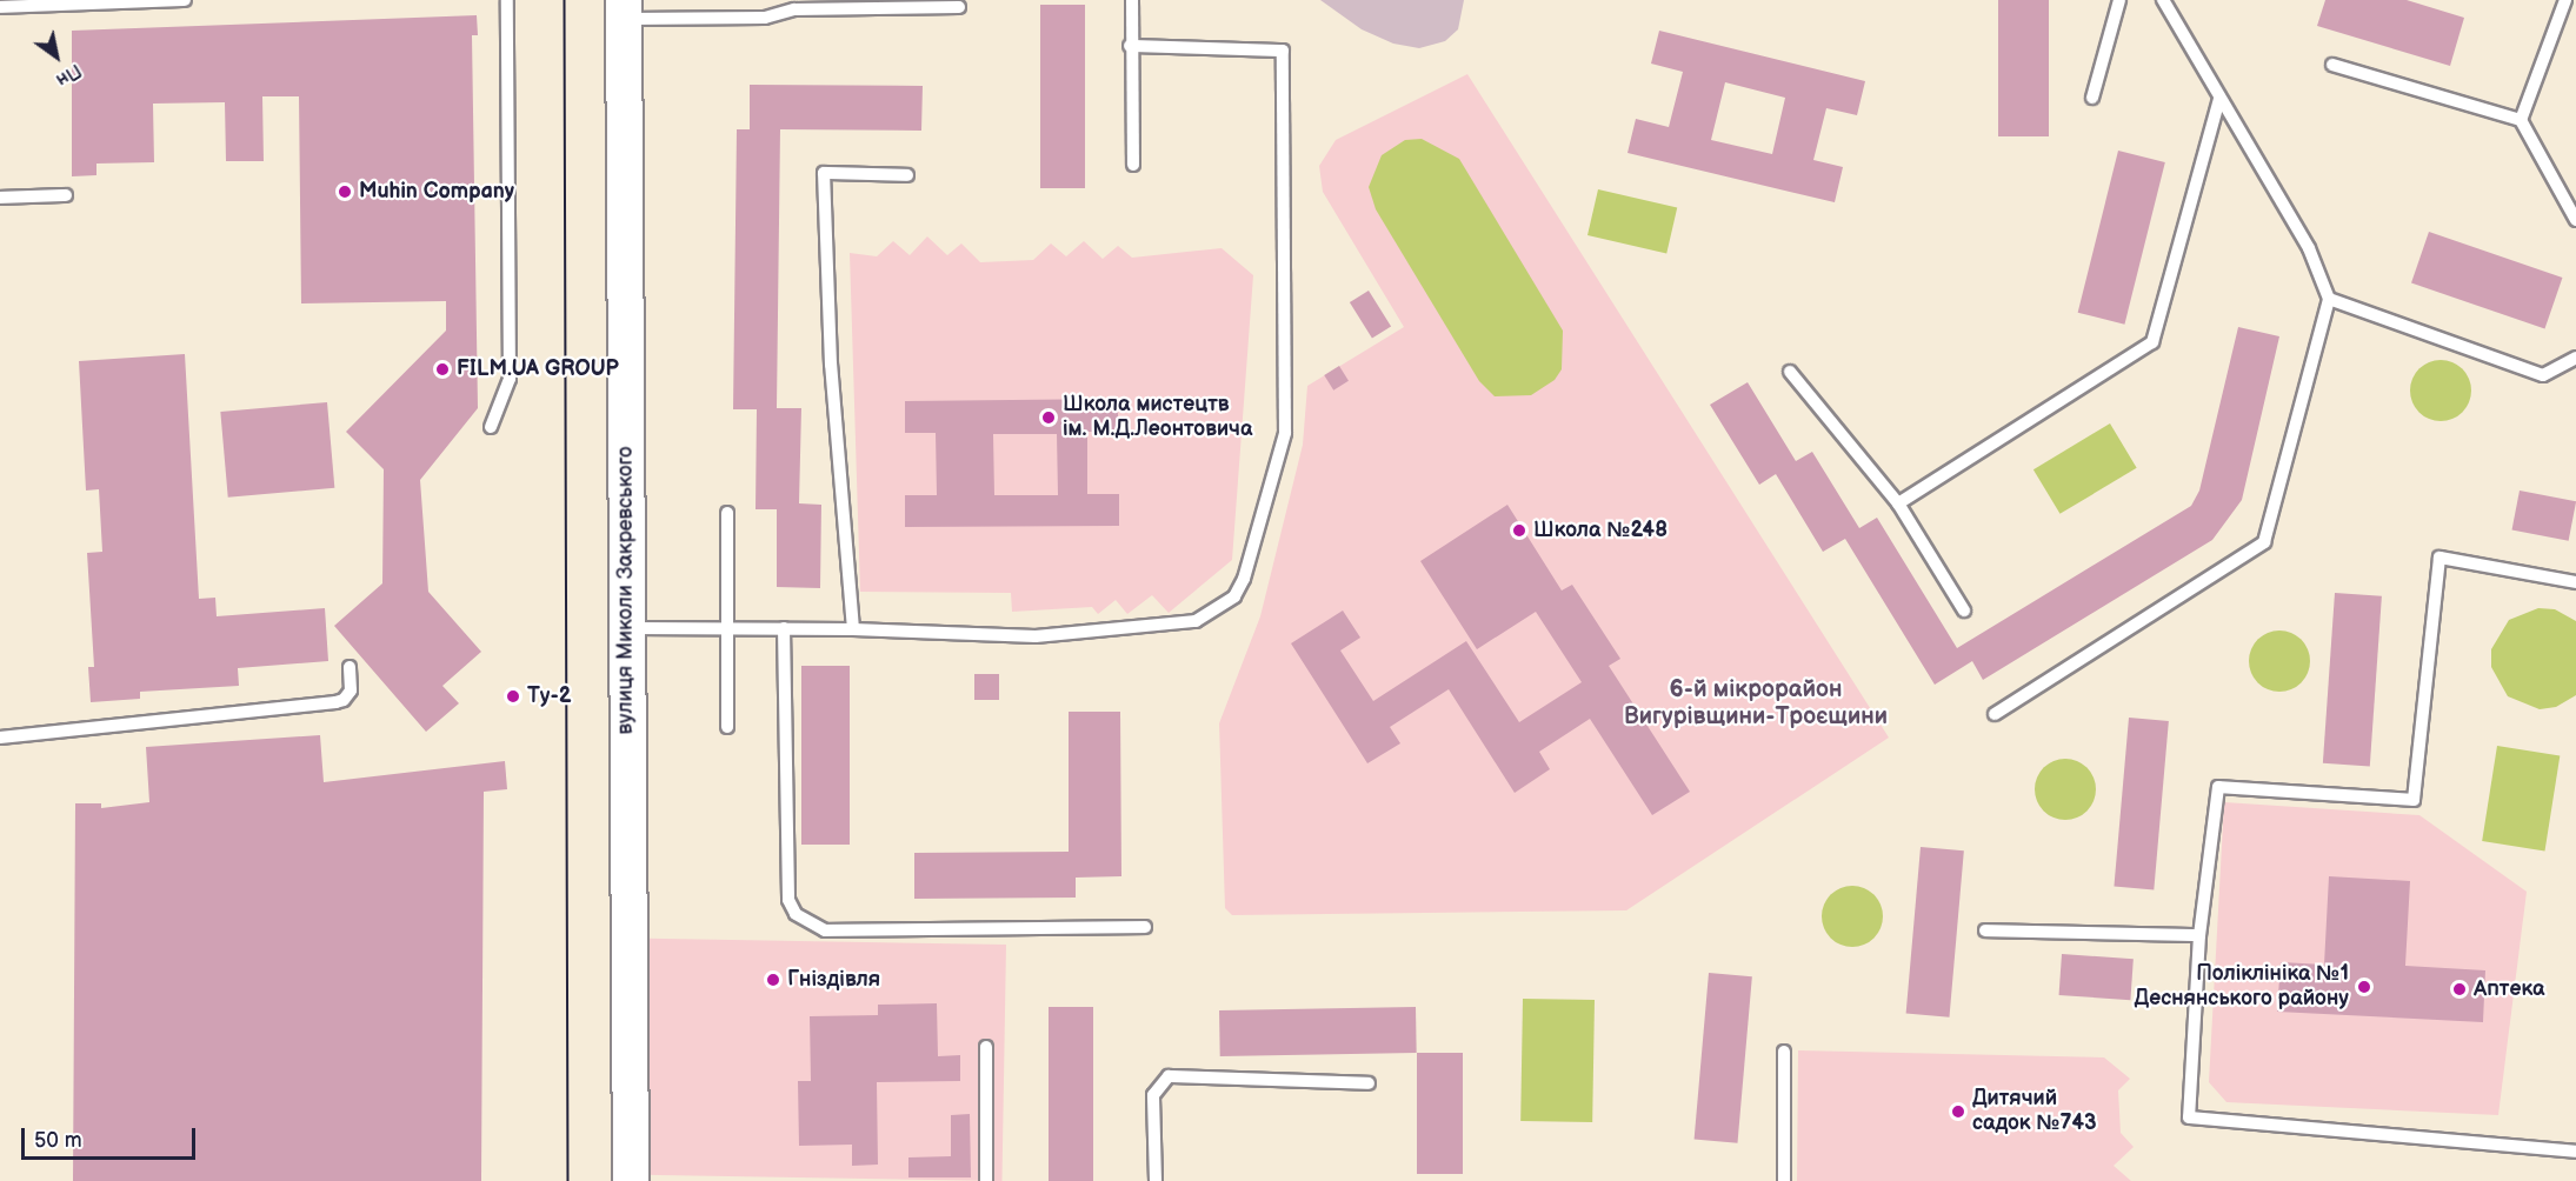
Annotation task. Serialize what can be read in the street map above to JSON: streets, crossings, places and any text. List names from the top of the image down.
{
  "streets": {
    "street": ["вулиця Миколи Закревського"]
  },
  "districts": ["6-й мікрорайон Вигурівщини-Троєщини"],
  "places": [
    "Muhin Company",
    "FILM.UA GROUP",
    "Школа мистецтв ім. М.Д.Леонтовича",
    "Школа №248",
    "Ту-2",
    "Гніздівля",
    "Поліклініка №1 Деснянського району",
    "Аптека",
    "Дитячий садок №743"
  ],
  "scale_bar": "50 m",
  "north": "bottom right"
}
